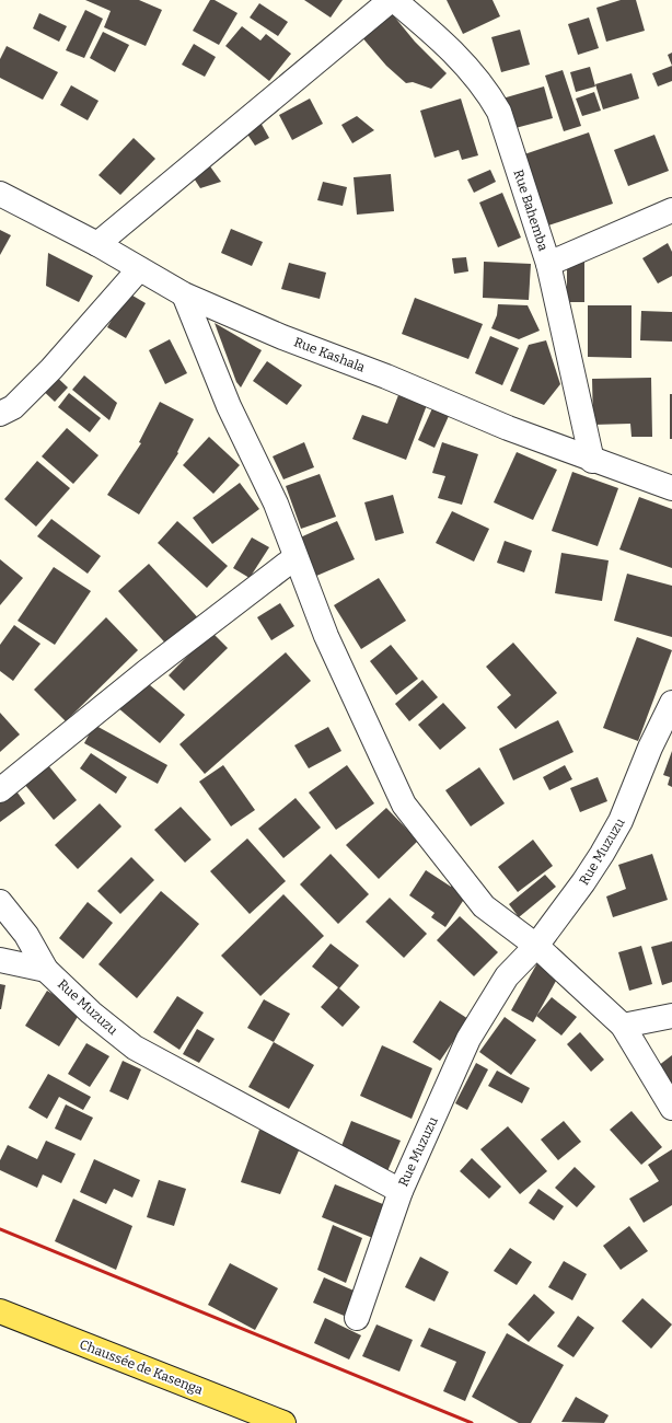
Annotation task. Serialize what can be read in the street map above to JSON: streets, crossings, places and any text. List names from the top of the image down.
{
  "streets": {
    "main road": ["Chaussée de Kasenga"],
    "street": ["Rue Bahemba", "Rue Kashala", "Rue Muzuzu"]
  },
  "crossings": [
    ["Rue Bahemba", "Rue Kashala"]
  ]
}
